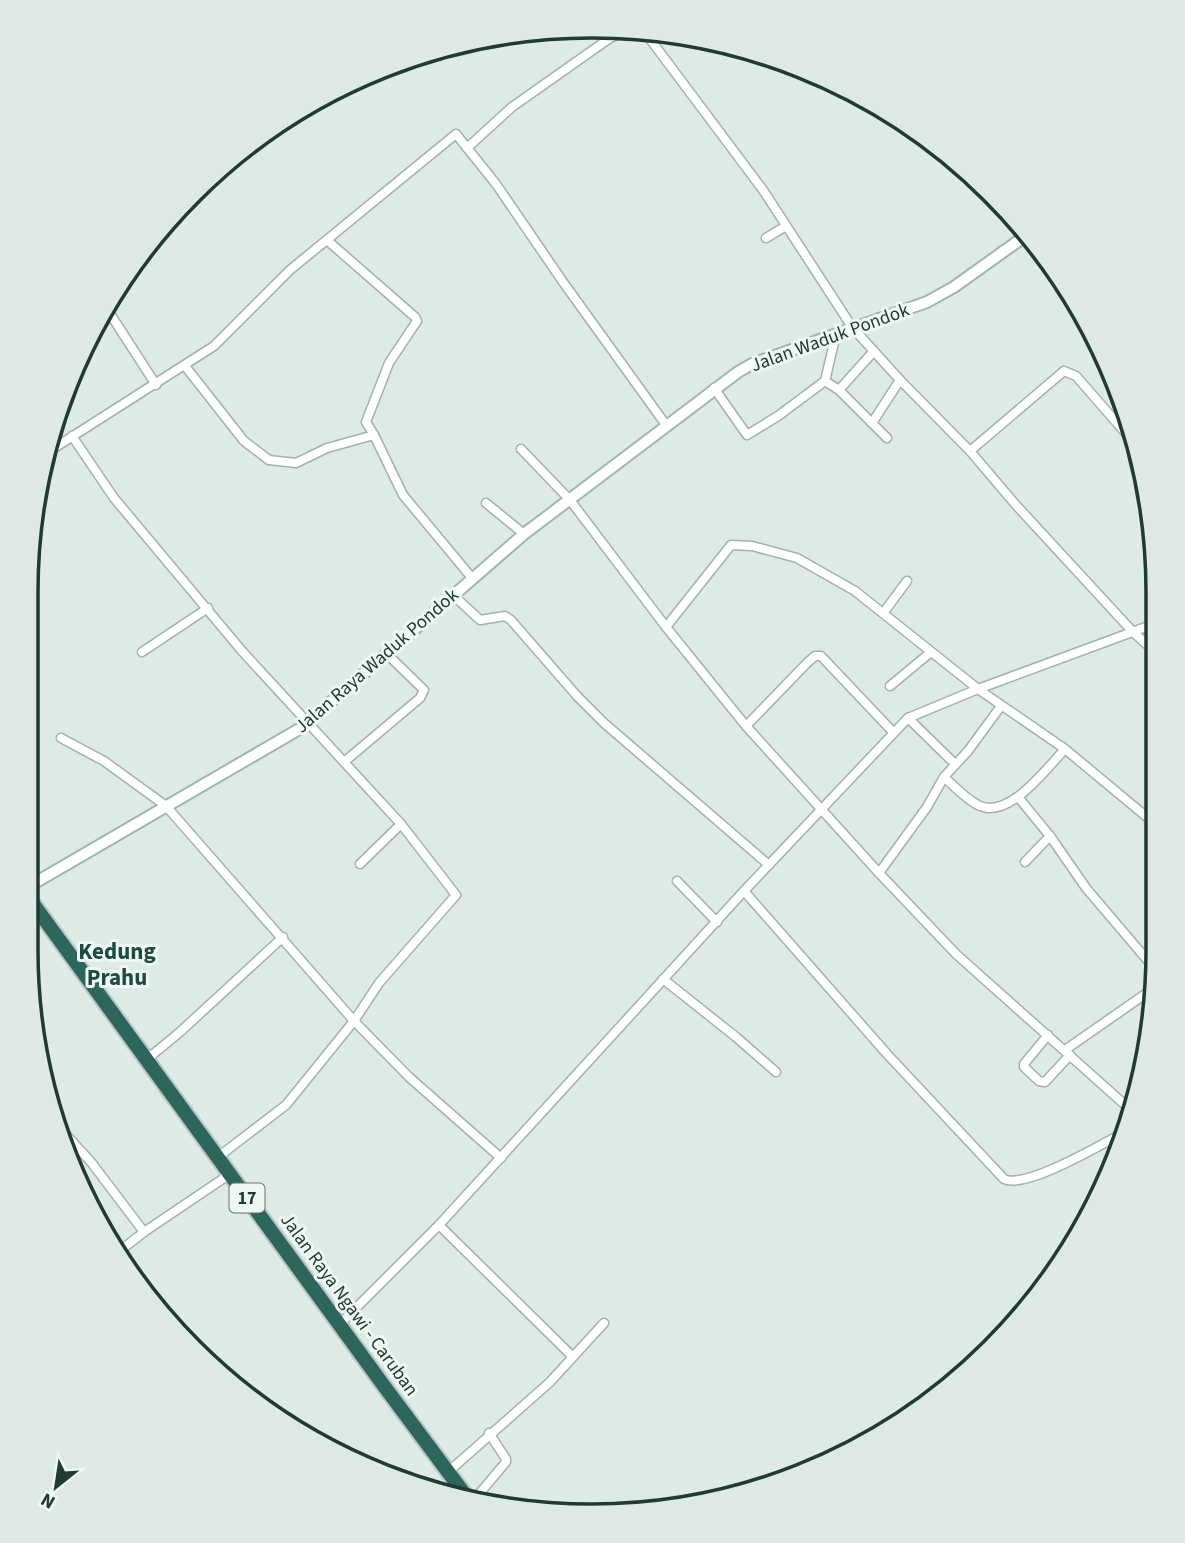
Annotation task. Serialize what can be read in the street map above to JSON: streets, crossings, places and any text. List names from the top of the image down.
{
  "streets": {
    "highway": ["17", "Jalan Raya Ngawi - Caruban"],
    "street": ["Jalan Waduk Pondok", "Jalan Raya Waduk Pondok"]
  },
  "crossings": [
    ["Jalan Waduk Pondok", "Jalan Raya Waduk Pondok"]
  ],
  "districts": ["Kedung Prahu"],
  "north": "bottom left"
}
